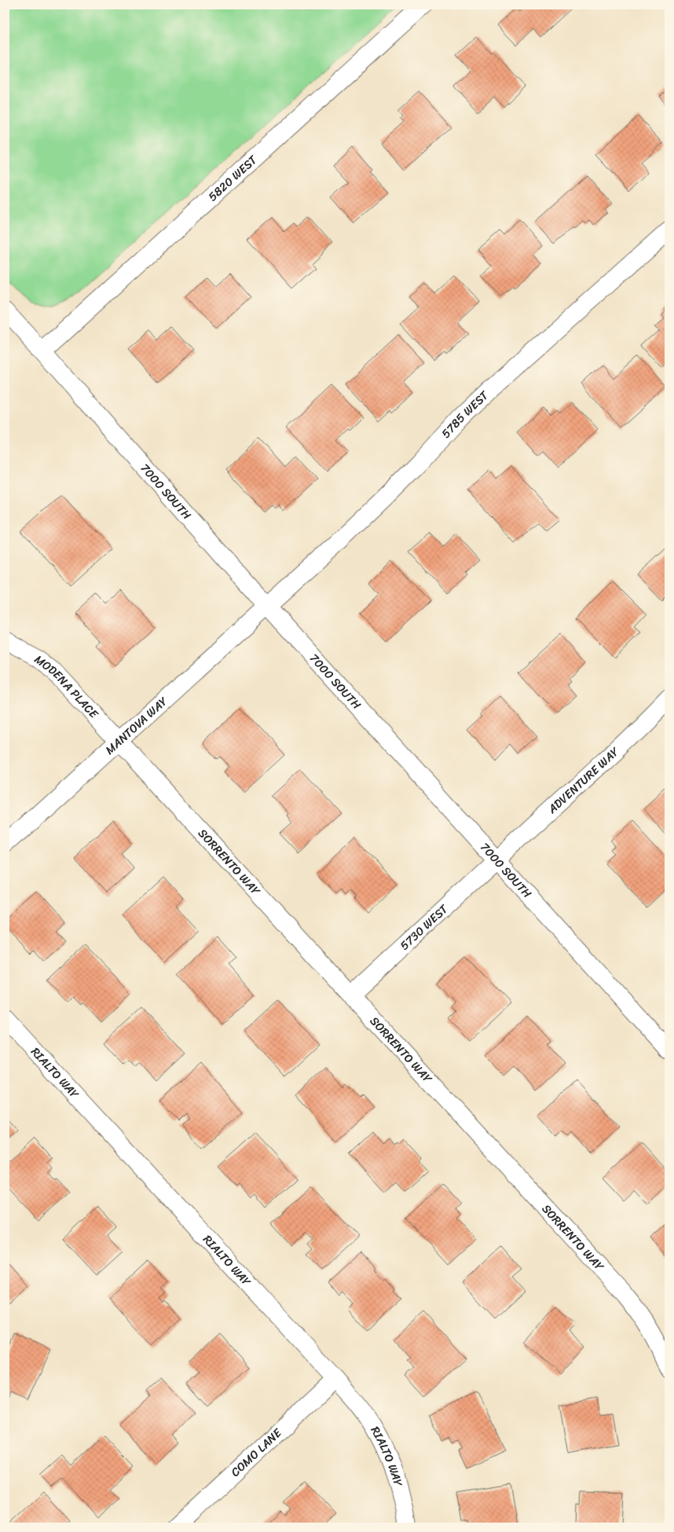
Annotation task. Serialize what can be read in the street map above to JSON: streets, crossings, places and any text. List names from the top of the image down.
{
  "streets": {
    "street": [
      "5820 WEST",
      "5785 WEST",
      "7000 SOUTH",
      "MODENA PLACE",
      "MANTOVA WAY",
      "ADVENTURE WAY",
      "SORRENTO WAY",
      "5730 WEST",
      "RIALTO WAY",
      "COMO LANE"
    ]
  },
  "crossings": [
    ["5820 WEST", "7000 SOUTH"],
    ["5785 WEST", "7000 SOUTH"],
    ["5785 WEST", "MANTOVA WAY"],
    ["7000 SOUTH", "MANTOVA WAY"],
    ["7000 SOUTH", "ADVENTURE WAY"],
    ["7000 SOUTH", "5730 WEST"],
    ["MODENA PLACE", "MANTOVA WAY"],
    ["MODENA PLACE", "SORRENTO WAY"],
    ["MANTOVA WAY", "SORRENTO WAY"],
    ["ADVENTURE WAY", "5730 WEST"],
    ["SORRENTO WAY", "5730 WEST"],
    ["RIALTO WAY", "COMO LANE"]
  ]
}
